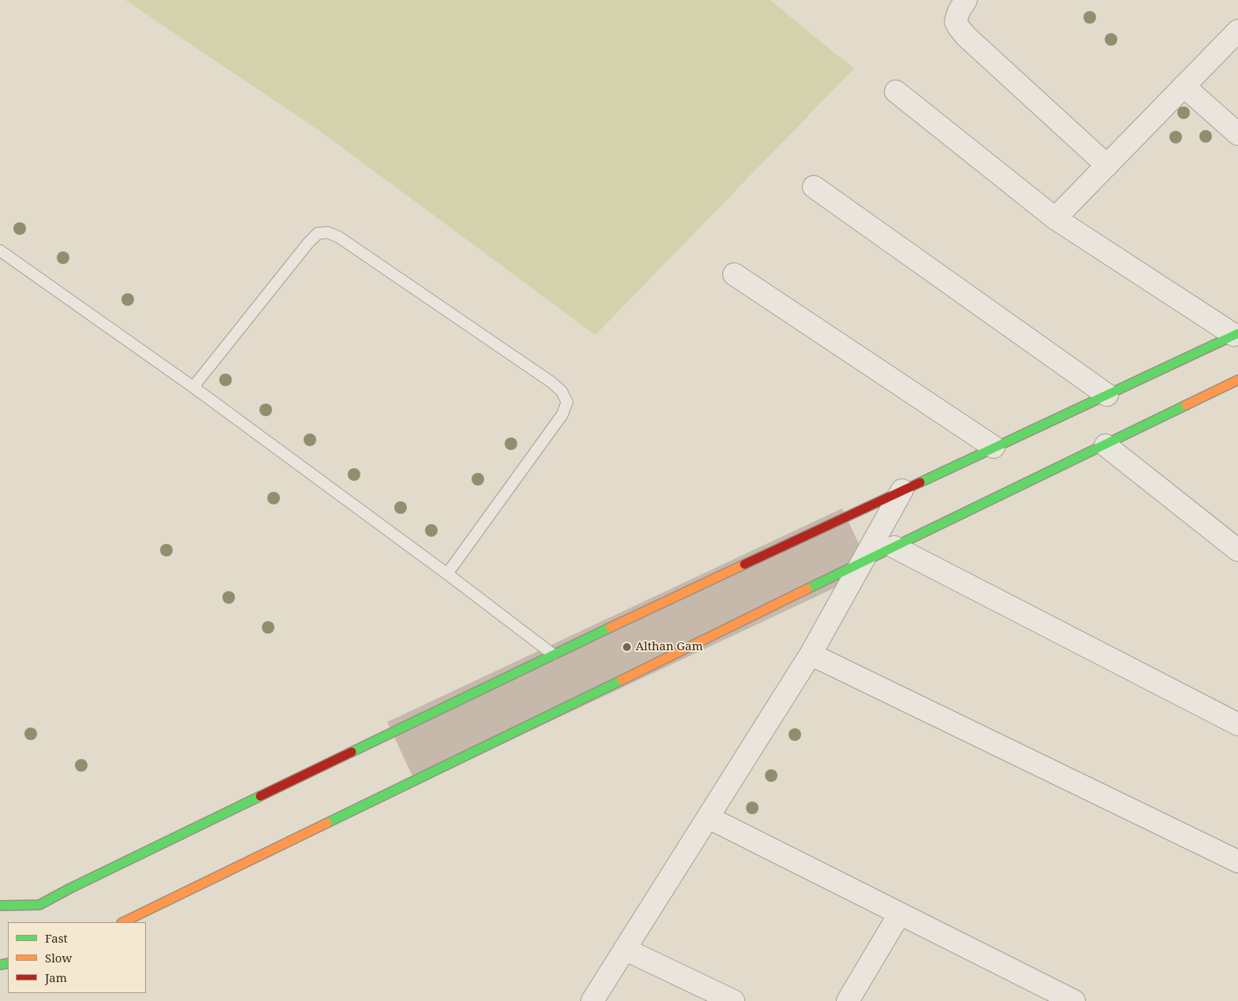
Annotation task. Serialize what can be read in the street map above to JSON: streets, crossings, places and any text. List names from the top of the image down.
{
  "places": ["Althan Gam"],
  "legend": ["Fast", "Slow", "Jam"]
}
